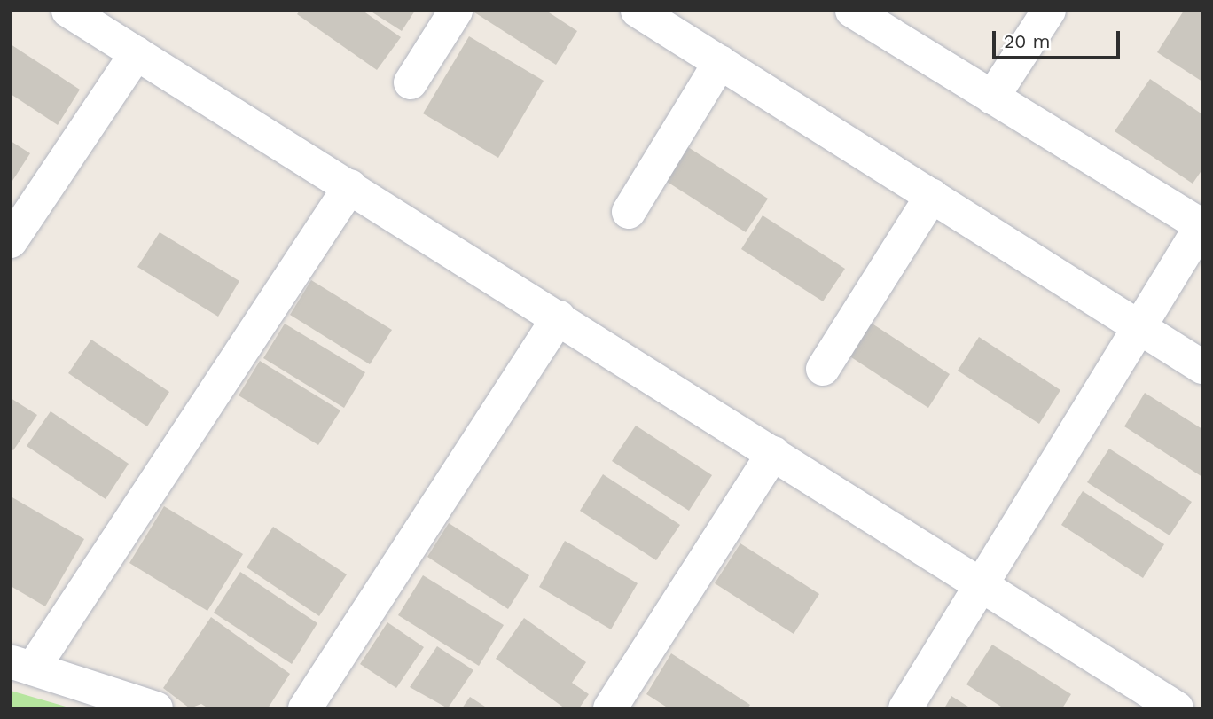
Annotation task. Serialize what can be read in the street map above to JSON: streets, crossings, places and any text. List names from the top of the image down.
{
  "scale_bar": "20 m"
}
